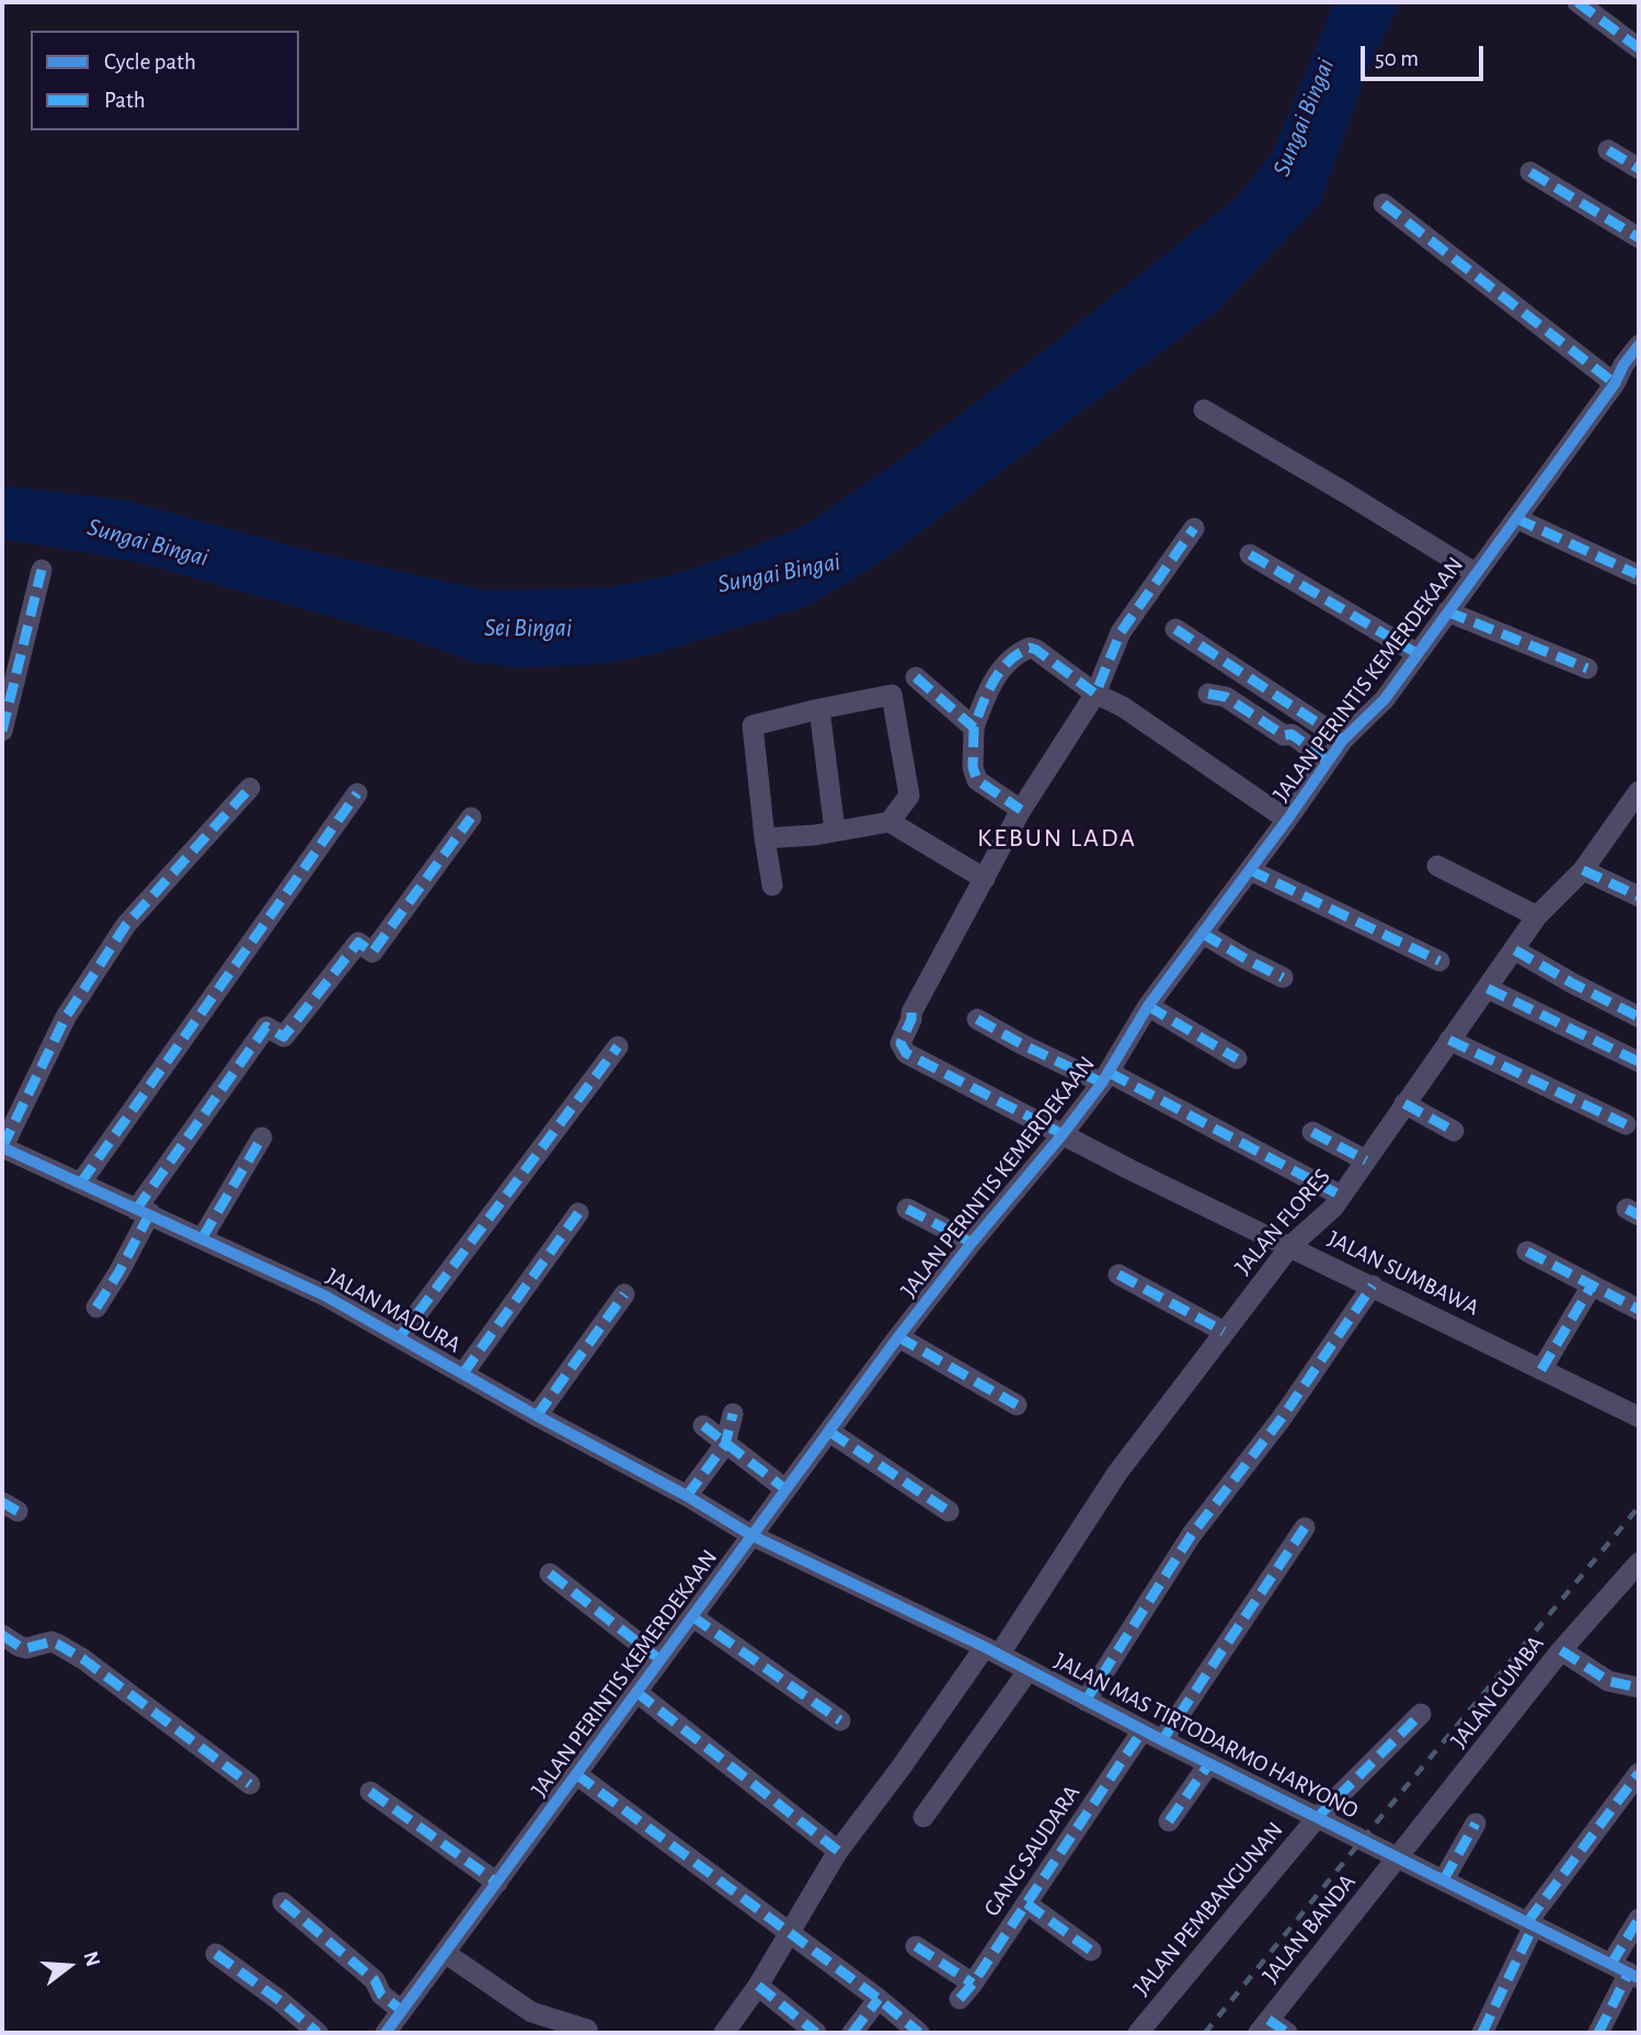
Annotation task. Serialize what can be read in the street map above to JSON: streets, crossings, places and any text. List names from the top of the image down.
{
  "streets": {
    "street": [
      "JALAN PERINTIS KEMERDEKAAN",
      "JALAN FLORES",
      "JALAN SUMBAWA",
      "JALAN MADURA",
      "JALAN GUMBA",
      "JALAN MAS TIRTODARMO HARYONO",
      "GANG SAUDARA",
      "JALAN PEMBANGUNAN",
      "JALAN BANDA"
    ]
  },
  "crossings": [
    ["JALAN PERINTIS KEMERDEKAAN", "JALAN SUMBAWA"],
    ["JALAN PERINTIS KEMERDEKAAN", "JALAN MADURA"],
    ["JALAN PERINTIS KEMERDEKAAN", "JALAN MAS TIRTODARMO HARYONO"],
    ["JALAN FLORES", "JALAN SUMBAWA"],
    ["JALAN FLORES", "JALAN MAS TIRTODARMO HARYONO"],
    ["JALAN MADURA", "JALAN MAS TIRTODARMO HARYONO"],
    ["JALAN GUMBA", "JALAN MAS TIRTODARMO HARYONO"],
    ["JALAN GUMBA", "JALAN BANDA"],
    ["JALAN MAS TIRTODARMO HARYONO", "GANG SAUDARA"],
    ["JALAN MAS TIRTODARMO HARYONO", "JALAN PEMBANGUNAN"],
    ["JALAN MAS TIRTODARMO HARYONO", "JALAN BANDA"]
  ],
  "districts": ["KEBUN LADA"],
  "water": ["Sungai Bingai", "Sei Bingai"],
  "legend": ["Cycle path", "Path"],
  "scale_bar": "50 m",
  "north": "right"
}
